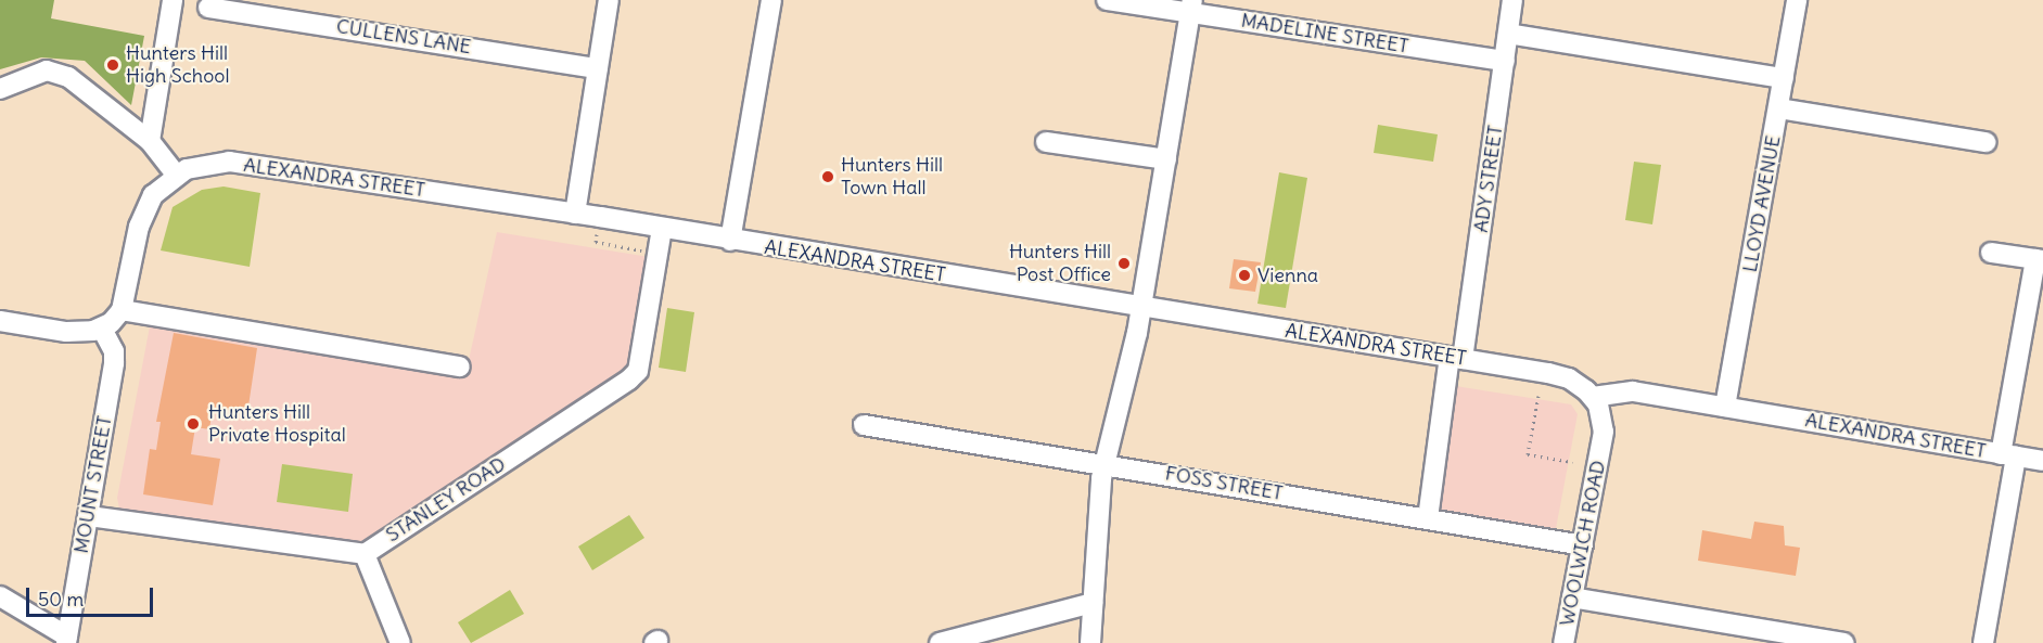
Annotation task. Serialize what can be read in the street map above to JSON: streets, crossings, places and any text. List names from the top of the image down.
{
  "streets": {
    "street": [
      "MADELINE STREET",
      "CULLENS LANE",
      "ALEXANDRA STREET",
      "ADY STREET",
      "LLOYD AVENUE",
      "FOSS STREET",
      "MOUNT STREET",
      "STANLEY ROAD",
      "WOOLWICH ROAD"
    ]
  },
  "crossings": [
    ["MADELINE STREET", "ADY STREET"],
    ["ALEXANDRA STREET", "ADY STREET"],
    ["ALEXANDRA STREET", "LLOYD AVENUE"],
    ["ALEXANDRA STREET", "STANLEY ROAD"],
    ["ALEXANDRA STREET", "WOOLWICH ROAD"],
    ["ADY STREET", "FOSS STREET"],
    ["FOSS STREET", "WOOLWICH ROAD"]
  ],
  "places": [
    "Hunters Hill High School",
    "Hunters Hill Town Hall",
    "Hunters Hill Post Office",
    "Vienna",
    "Hunters Hill Private Hospital"
  ],
  "scale_bar": "50 m"
}
